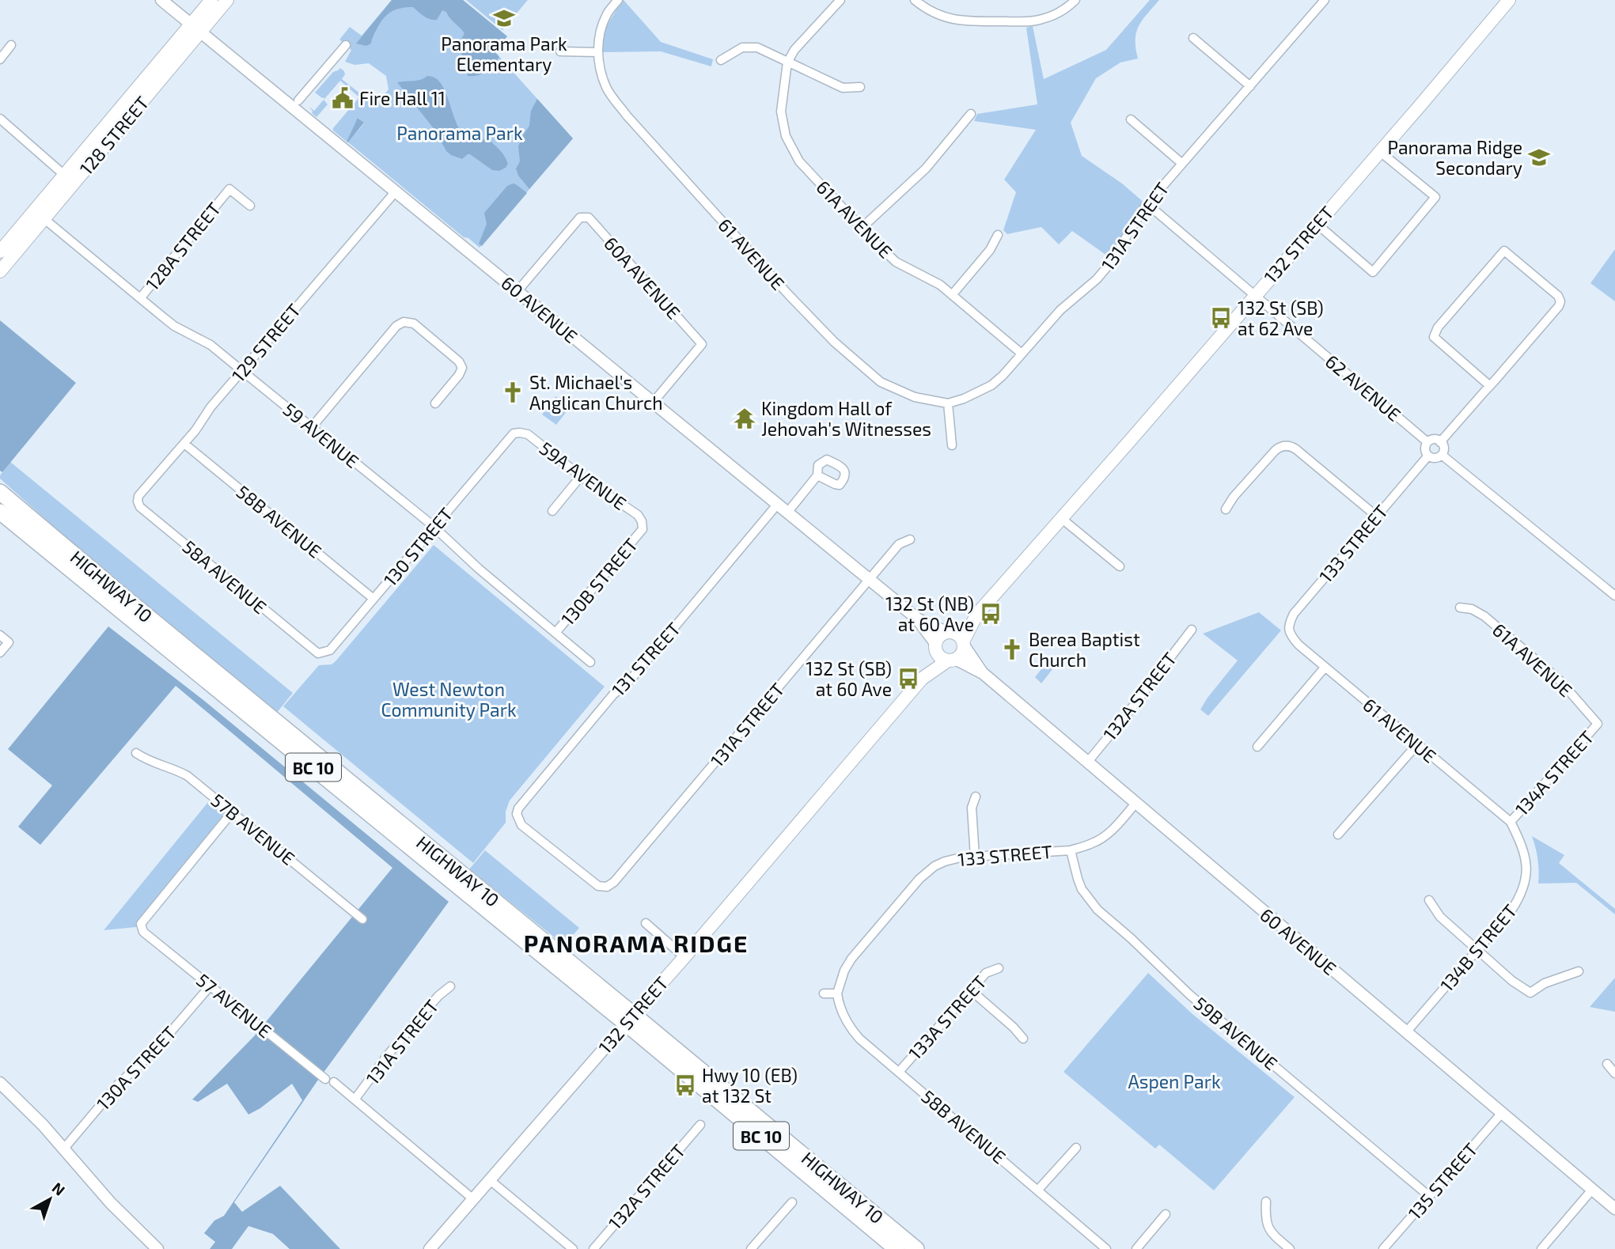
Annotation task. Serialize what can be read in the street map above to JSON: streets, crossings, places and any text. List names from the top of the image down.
{
  "streets": {
    "highway": ["HIGHWAY 10", "BC 10"],
    "main road": ["128 STREET", "132 STREET"],
    "street": [
      "61A AVENUE",
      "131A STREET",
      "128A STREET",
      "61 AVENUE",
      "60A AVENUE",
      "60 AVENUE",
      "129 STREET",
      "62 AVENUE",
      "59 AVENUE",
      "59A AVENUE",
      "58B AVENUE",
      "133 STREET",
      "130 STREET",
      "58A AVENUE",
      "130B STREET",
      "131 STREET",
      "132A STREET",
      "134A STREET",
      "57B AVENUE",
      "134B STREET",
      "57 AVENUE",
      "133A STREET",
      "59B AVENUE",
      "130A STREET",
      "135 STREET"
    ]
  },
  "crossings": [
    ["128 STREET", "60 AVENUE"],
    ["128 STREET", "59 AVENUE"],
    ["61A AVENUE", "131A STREET"],
    ["61A AVENUE", "134A STREET"],
    ["131A STREET", "61 AVENUE"],
    ["131A STREET", "60 AVENUE"],
    ["131A STREET", "62 AVENUE"],
    ["131A STREET", "131 STREET"],
    ["132 STREET", "60 AVENUE"],
    ["132 STREET", "62 AVENUE"],
    ["132 STREET", "HIGHWAY 10"],
    ["128A STREET", "59 AVENUE"],
    ["61 AVENUE", "133 STREET"],
    ["61 AVENUE", "134A STREET"],
    ["61 AVENUE", "134B STREET"],
    ["60A AVENUE", "60 AVENUE"],
    ["60 AVENUE", "129 STREET"],
    ["60 AVENUE", "133 STREET"],
    ["60 AVENUE", "131 STREET"],
    ["60 AVENUE", "132A STREET"],
    ["60 AVENUE", "134B STREET"],
    ["60 AVENUE", "135 STREET"],
    ["129 STREET", "59 AVENUE"],
    ["129 STREET", "58B AVENUE"],
    ["129 STREET", "58A AVENUE"],
    ["62 AVENUE", "133 STREET"],
    ["59 AVENUE", "130 STREET"],
    ["59 AVENUE", "130B STREET"],
    ["59A AVENUE", "130 STREET"],
    ["59A AVENUE", "130B STREET"],
    ["58B AVENUE", "133 STREET"],
    ["58B AVENUE", "130 STREET"],
    ["58B AVENUE", "133A STREET"],
    ["133 STREET", "59B AVENUE"],
    ["130 STREET", "58A AVENUE"],
    ["134A STREET", "134B STREET"],
    ["57B AVENUE", "57 AVENUE"],
    ["57 AVENUE", "130A STREET"],
    ["59B AVENUE", "135 STREET"]
  ],
  "districts": ["PANORAMA RIDGE"],
  "parks": ["Panorama Park", "West Newton Community Park", "Aspen Park"],
  "places": {
    "school or university": ["Panorama Park Elementary", "Panorama Ridge Secondary"],
    "public building": ["Fire Hall 11"],
    "bus stop": [
      "132 St (SB) at 62 Ave",
      "132 St (NB) at 60 Ave",
      "132 St (SB) at 60 Ave",
      "Hwy 10 (EB) at 132 St"
    ],
    "church": ["St. Michael's Anglican Church", "Berea Baptist Church"],
    "temple": ["Kingdom Hall of Jehovah's Witnesses"]
  },
  "north": "top right"
}
